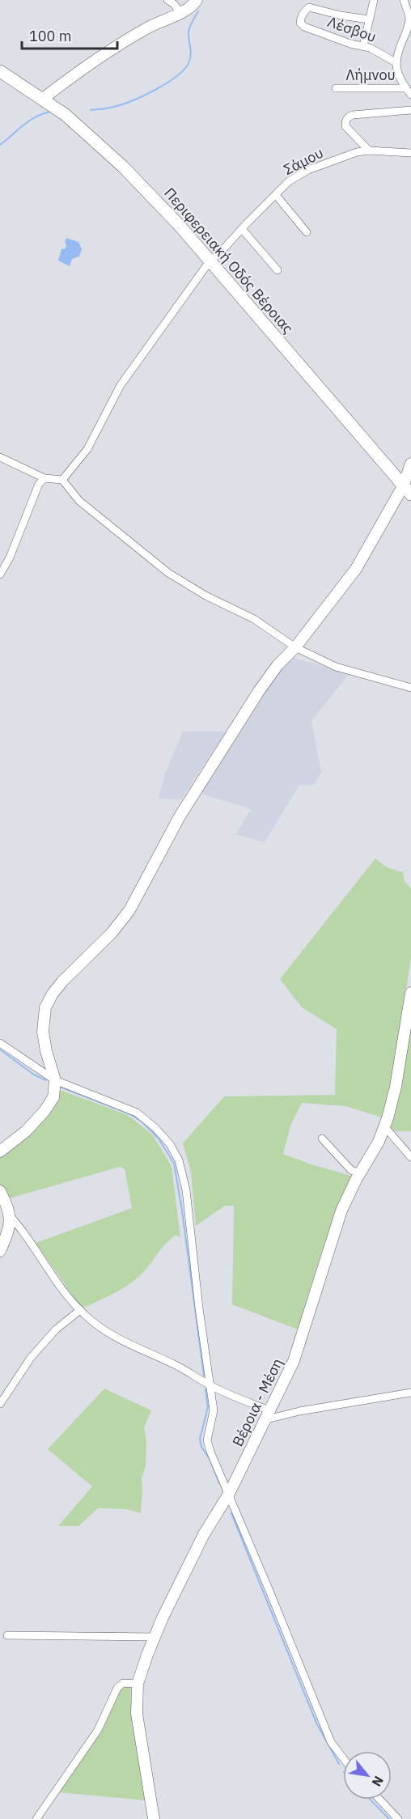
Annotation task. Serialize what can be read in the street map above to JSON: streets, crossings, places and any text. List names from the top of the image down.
{
  "streets": {
    "main road": ["Περιφερειακή Οδός Βέροιας"],
    "street": [
      "Λέσβου",
      "Λήμνου",
      "Σάμου",
      "Βέροια - Μέση"
    ]
  },
  "crossings": [
    ["Σάμου", "Περιφερειακή Οδός Βέροιας"]
  ],
  "scale_bar": "100 m",
  "north": "bottom right"
}
